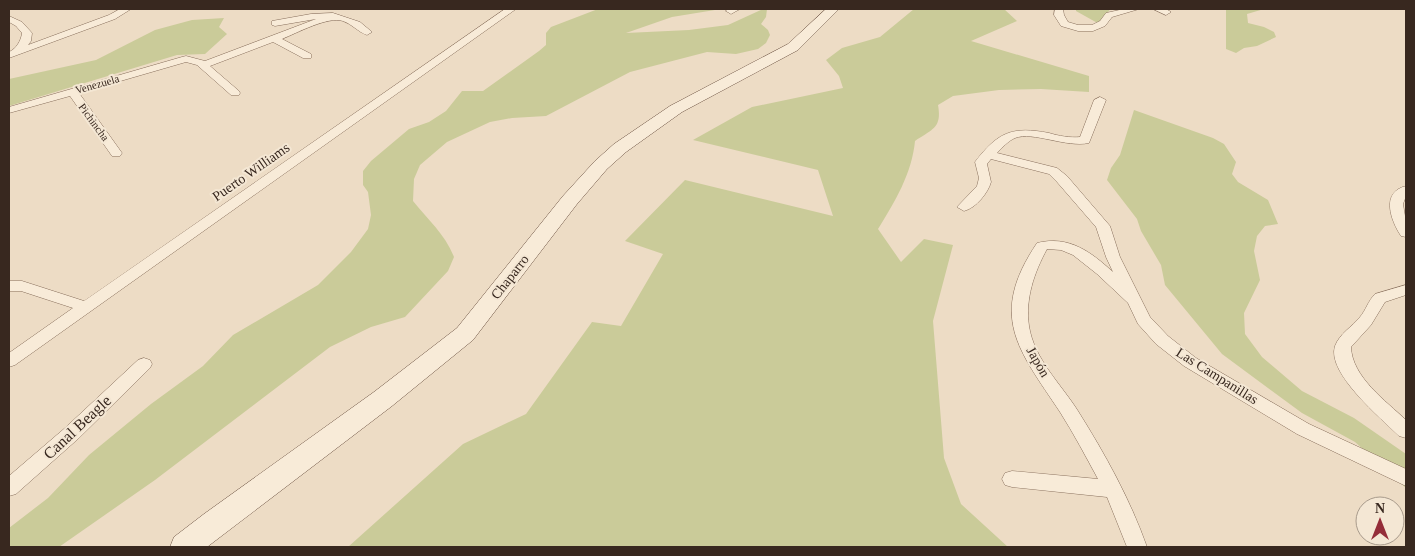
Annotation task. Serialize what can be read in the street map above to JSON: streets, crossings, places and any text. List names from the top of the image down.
{
  "streets": {
    "street": [
      "Venezuela",
      "Pichincha",
      "Puerto Williams",
      "Chaparro",
      "Japón",
      "Las Campanillas",
      "Canal Beagle"
    ]
  },
  "crossings": [
    ["Venezuela", "Pichincha"],
    ["Japón", "Las Campanillas"]
  ],
  "north": "top"
}
